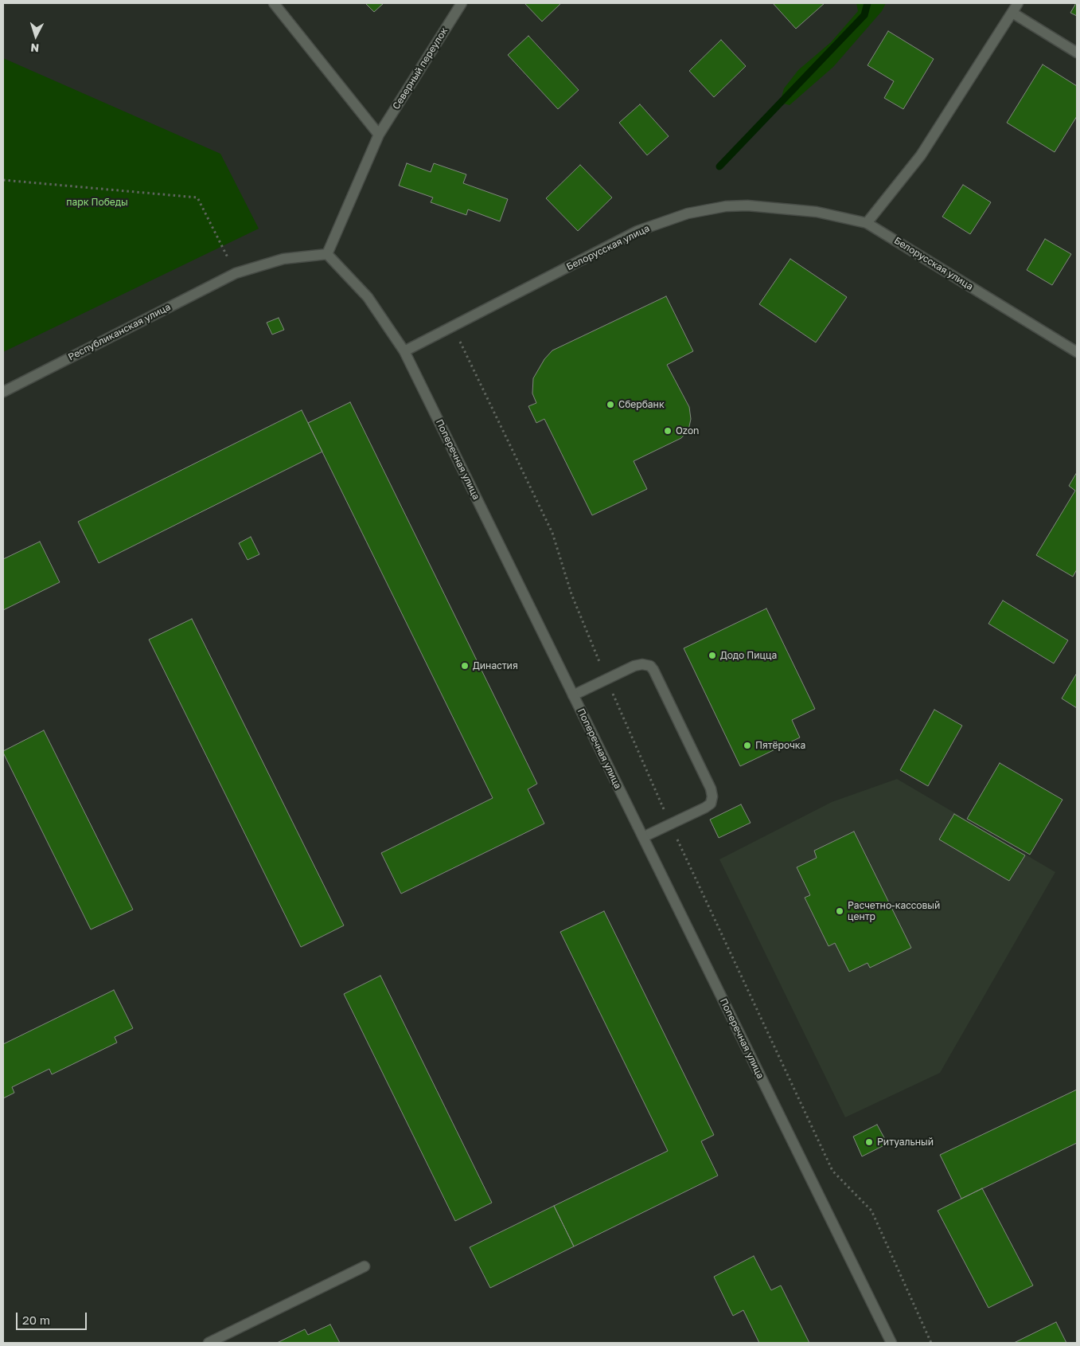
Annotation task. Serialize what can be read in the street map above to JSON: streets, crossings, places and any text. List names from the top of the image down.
{
  "streets": {
    "street": [
      "Северный переулок",
      "Белорусская улица",
      "Республиканская улица",
      "Поперечная улица"
    ]
  },
  "crossings": [
    ["Северный переулок", "Поперечная улица"],
    ["Белорусская улица", "Поперечная улица"]
  ],
  "parks": ["парк Победы"],
  "places": [
    "Сбербанк",
    "Ozon",
    "Додо Пицца",
    "Династия",
    "Пятёрочка",
    "Расчетно-кассовый центр",
    "Ритуальный"
  ],
  "scale_bar": "20 m",
  "north": "bottom"
}
